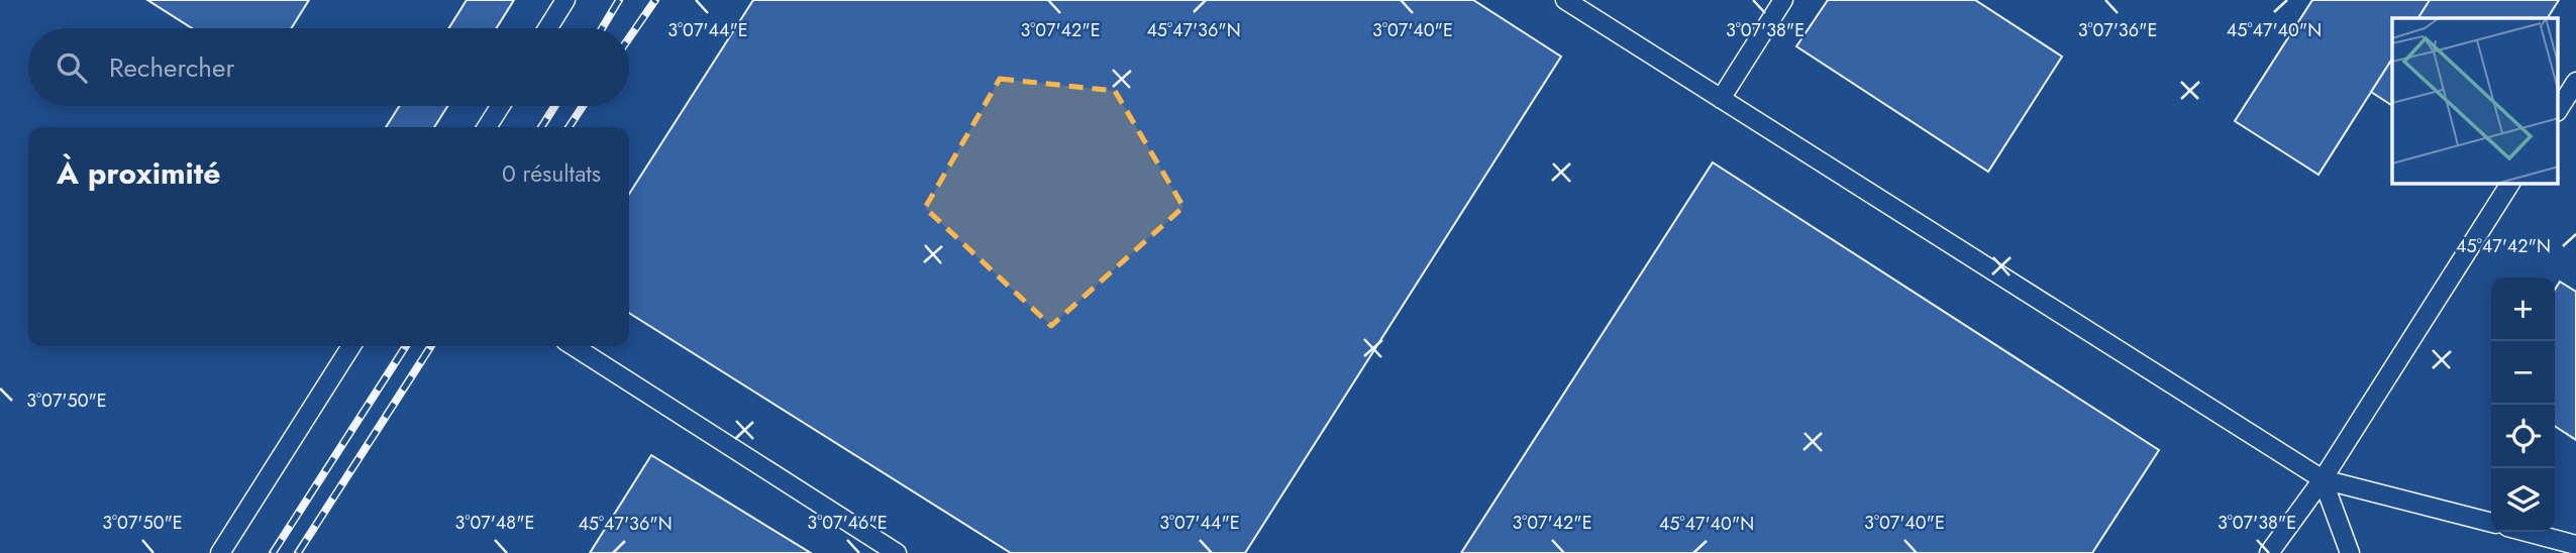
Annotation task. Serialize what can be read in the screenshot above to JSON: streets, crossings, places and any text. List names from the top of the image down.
{
  "page": {
    "search": "Rechercher",
    "heading": ["À proximité", "0 résultats"],
    "map_buttons": ["+", "−"]
  },
  "coordinates": [
    "45°47'36\"N",
    "45°47'40\"N",
    "3°07'44\"E",
    "3°07'42\"E",
    "3°07'40\"E",
    "3°07'38\"E",
    "3°07'36\"E",
    "45°47'42\"N",
    "3°07'50\"E",
    "3°07'48\"E",
    "3°07'46\"E"
  ]
}
